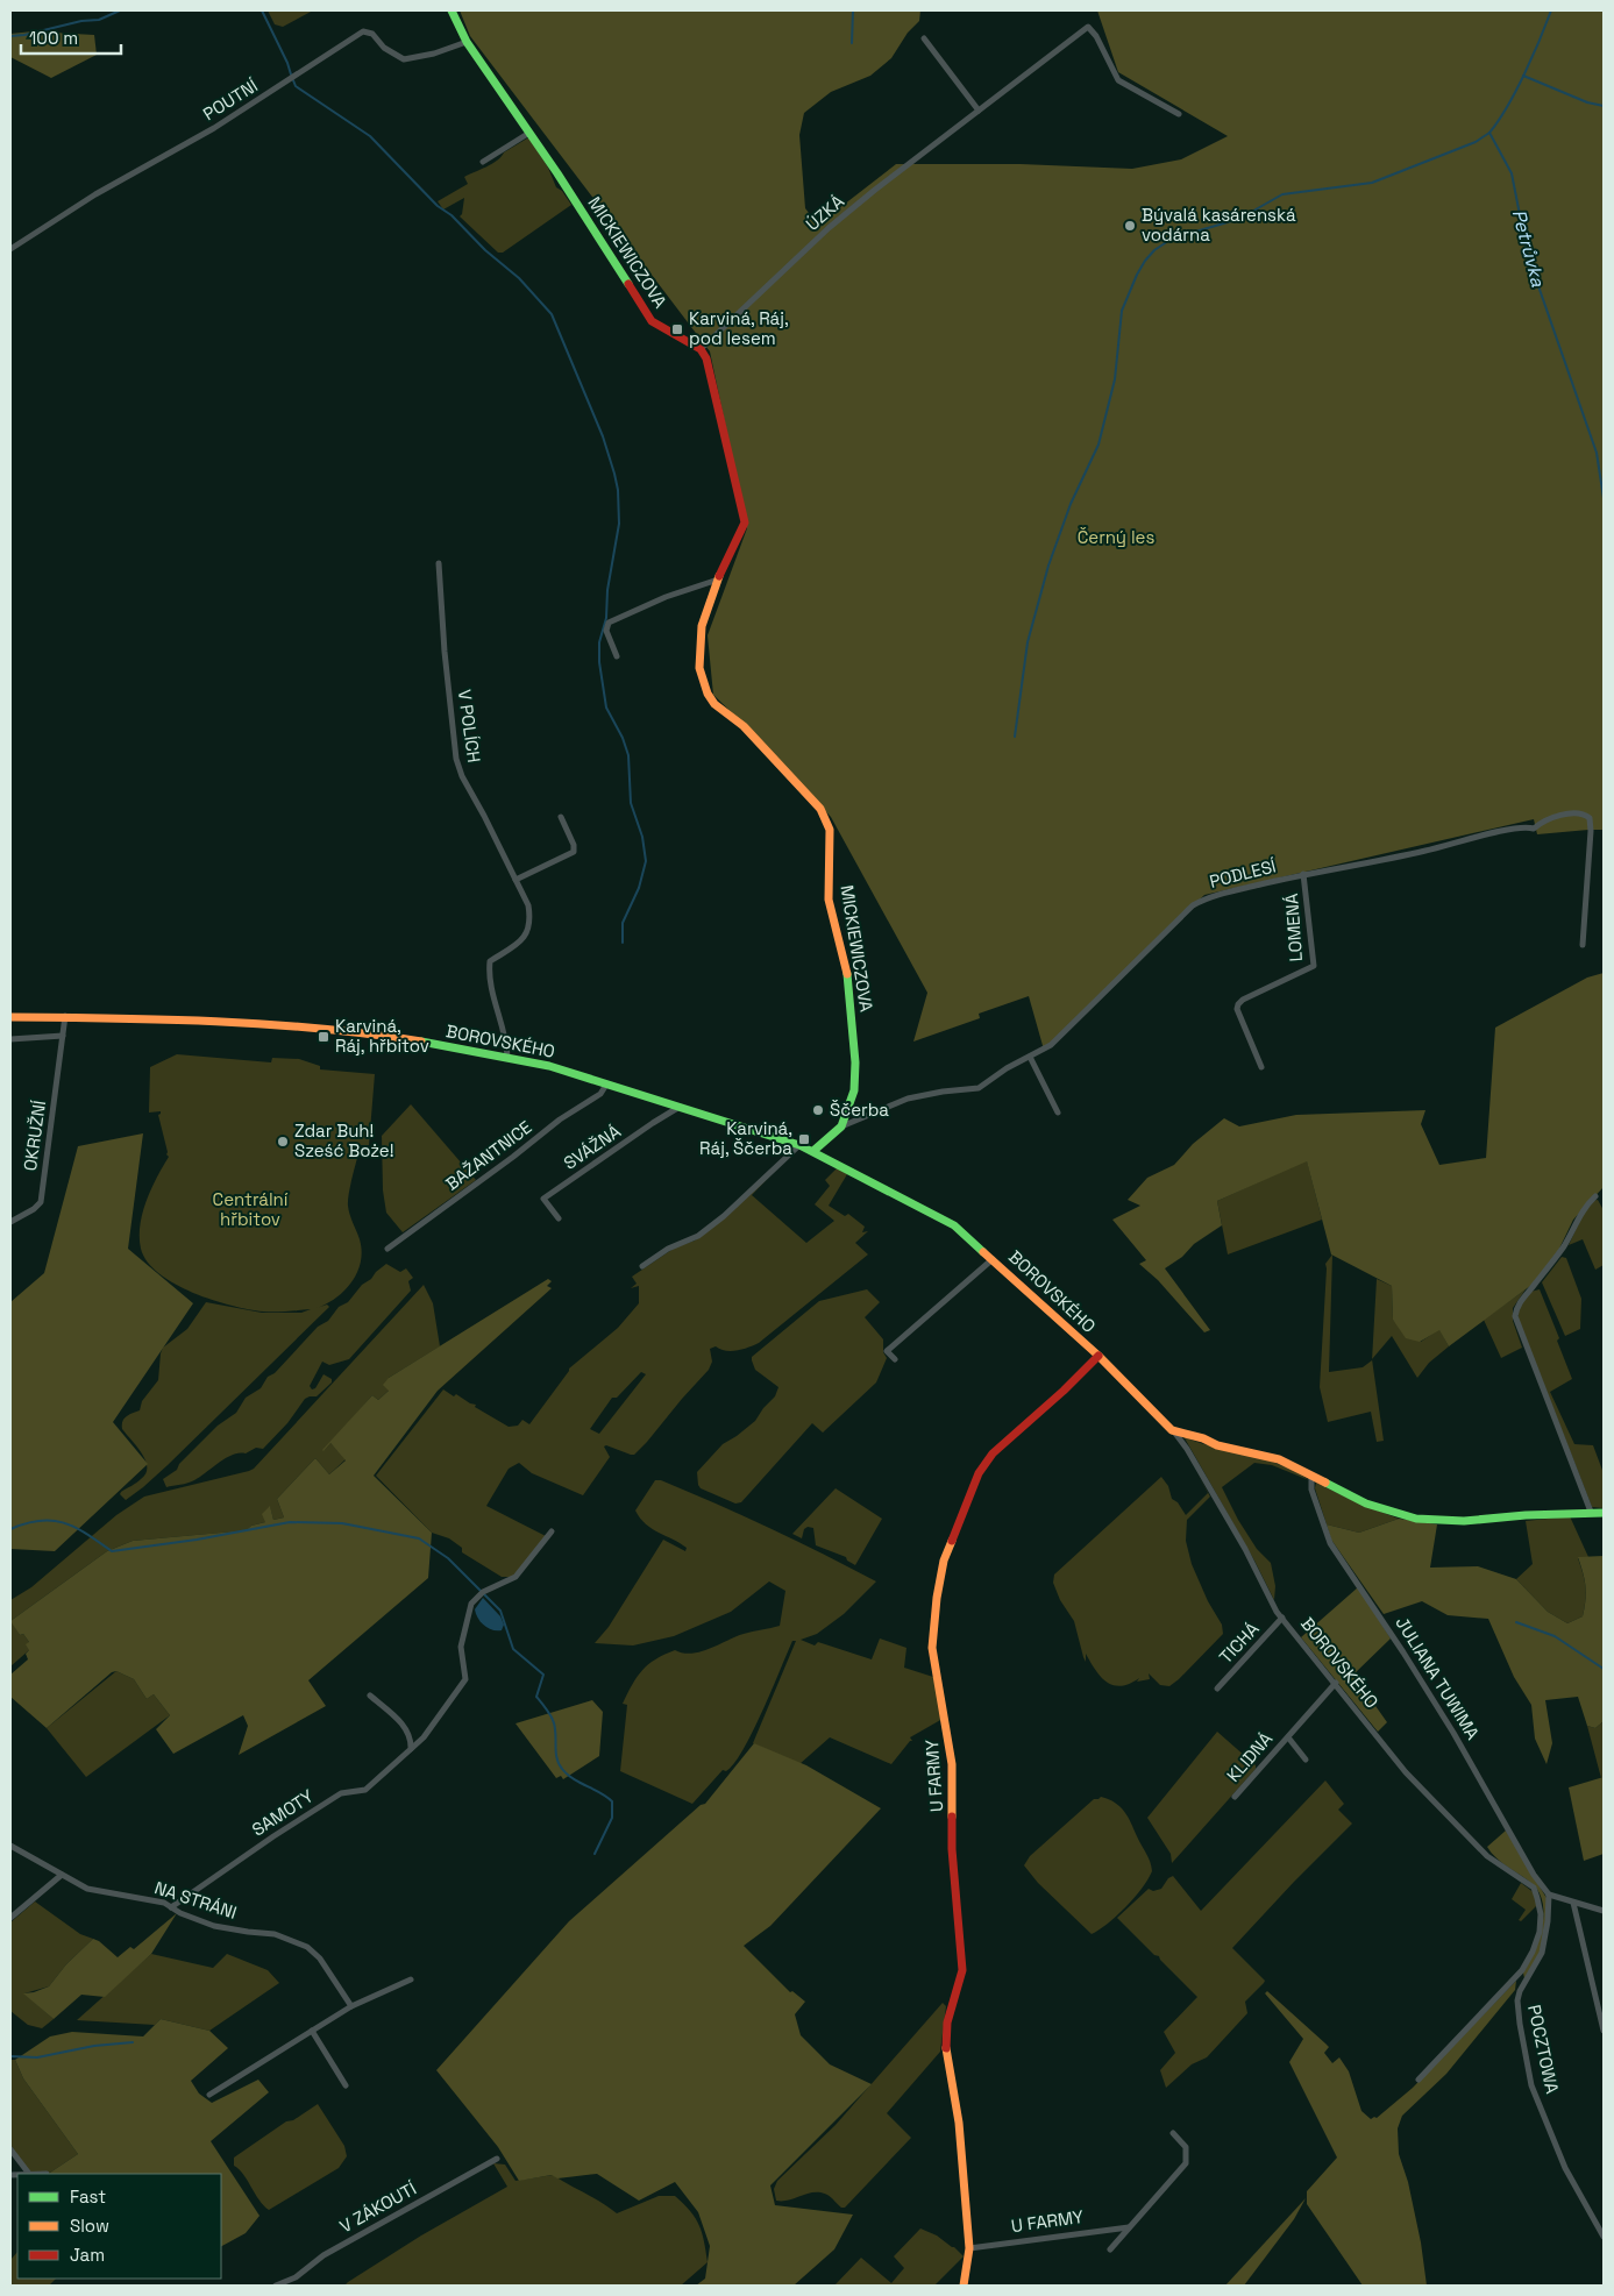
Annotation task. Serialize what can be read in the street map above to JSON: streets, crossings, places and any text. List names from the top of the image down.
{
  "streets": {
    "street": [
      "POUTNÍ",
      "ÚZKÁ",
      "MICKIEWICZOVA",
      "V POLÍCH",
      "PODLESÍ",
      "LOMENÁ",
      "BOROVSKÉHO",
      "OKRUŽNÍ",
      "SVÁŽNÁ",
      "BAŽANTNICE",
      "TICHÁ",
      "JULIANA TUWIMA",
      "KLIDNÁ",
      "U FARMY",
      "SAMOTY",
      "NA STRÁNI",
      "POCZTOWA",
      "V ZÁKOUTÍ"
    ]
  },
  "crossings": [
    ["POUTNÍ", "MICKIEWICZOVA"],
    ["ÚZKÁ", "MICKIEWICZOVA"],
    ["MICKIEWICZOVA", "PODLESÍ"],
    ["MICKIEWICZOVA", "BOROVSKÉHO"],
    ["V POLÍCH", "BOROVSKÉHO"],
    ["PODLESÍ", "LOMENÁ"],
    ["BOROVSKÉHO", "OKRUŽNÍ"],
    ["BOROVSKÉHO", "SVÁŽNÁ"],
    ["BOROVSKÉHO", "BAŽANTNICE"],
    ["BOROVSKÉHO", "TICHÁ"],
    ["BOROVSKÉHO", "KLIDNÁ"],
    ["BOROVSKÉHO", "U FARMY"],
    ["JULIANA TUWIMA", "POCZTOWA"],
    ["SAMOTY", "NA STRÁNI"]
  ],
  "water": ["Petrůvka"],
  "parks": ["Černý les", "Centrální hřbitov"],
  "places": {
    "other": ["Bývalá kasárenská vodárna", "Ščerba", "Zdar Buh! Sześć Boże!"],
    "transit": ["Karviná, Ráj, pod lesem", "Karviná, Ráj, hřbitov", "Karviná, Ráj, Ščerba"]
  },
  "legend": ["Fast", "Slow", "Jam"],
  "scale_bar": "100 m"
}
